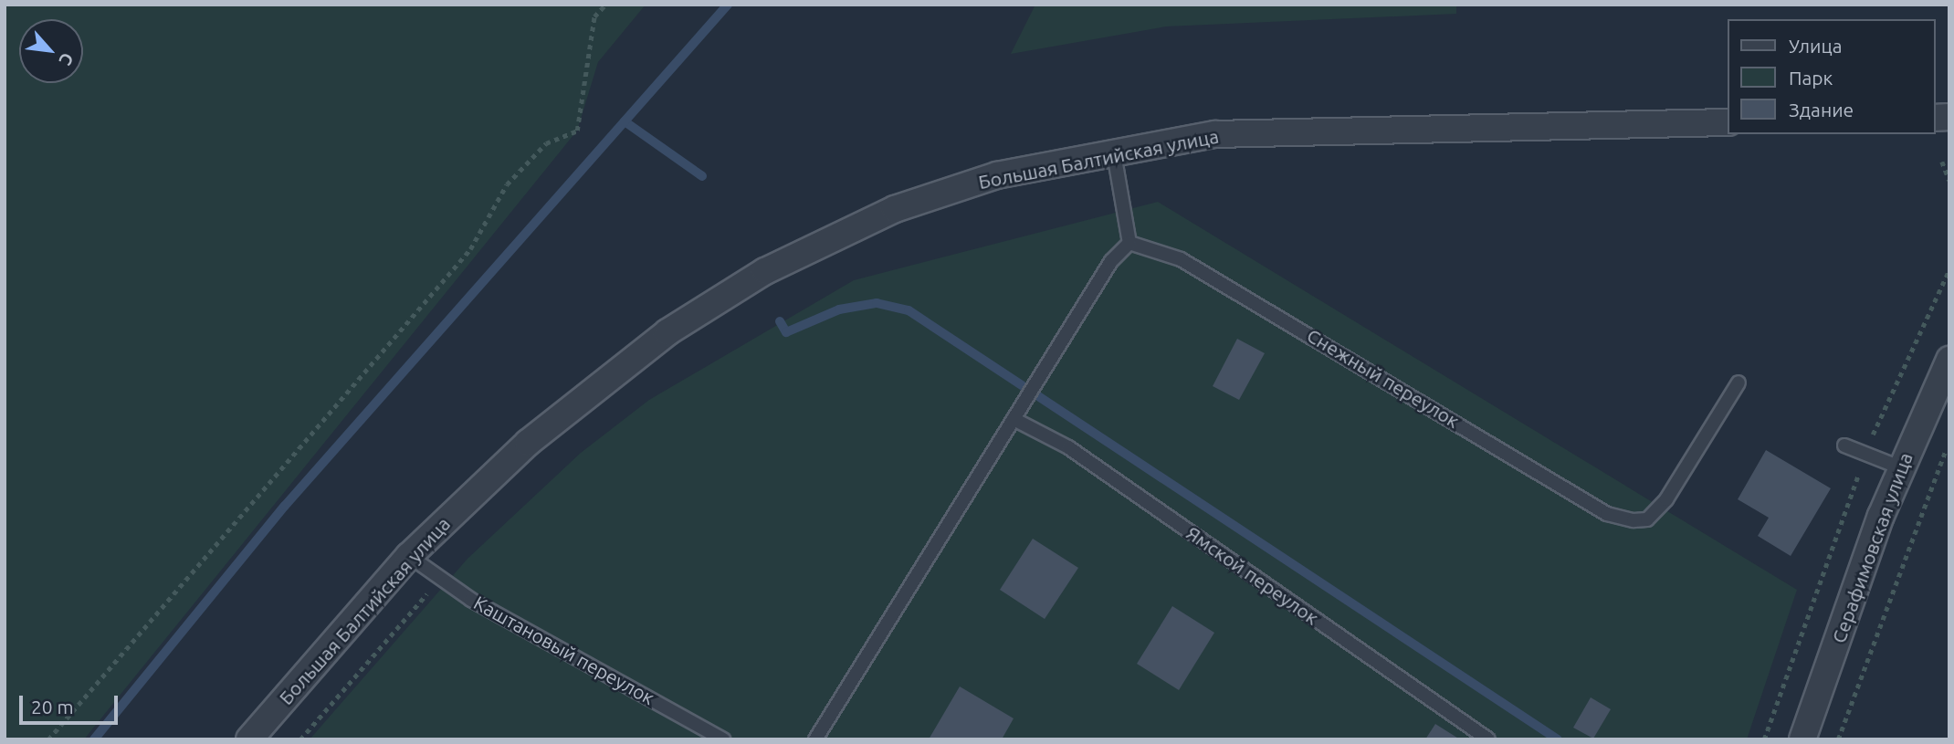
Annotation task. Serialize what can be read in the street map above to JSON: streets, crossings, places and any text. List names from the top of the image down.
{
  "streets": {
    "street": ["Большая Балтийская улица", "Серафимовская улица"],
    "lane": ["Снежный переулок", "Ямской переулок", "Каштановый переулок"]
  },
  "crossings": [
    ["Большая Балтийская улица", "Каштановый переулок"]
  ],
  "legend": ["Улица", "Парк", "Здание"],
  "scale_bar": "20 m",
  "north": "bottom right"
}
